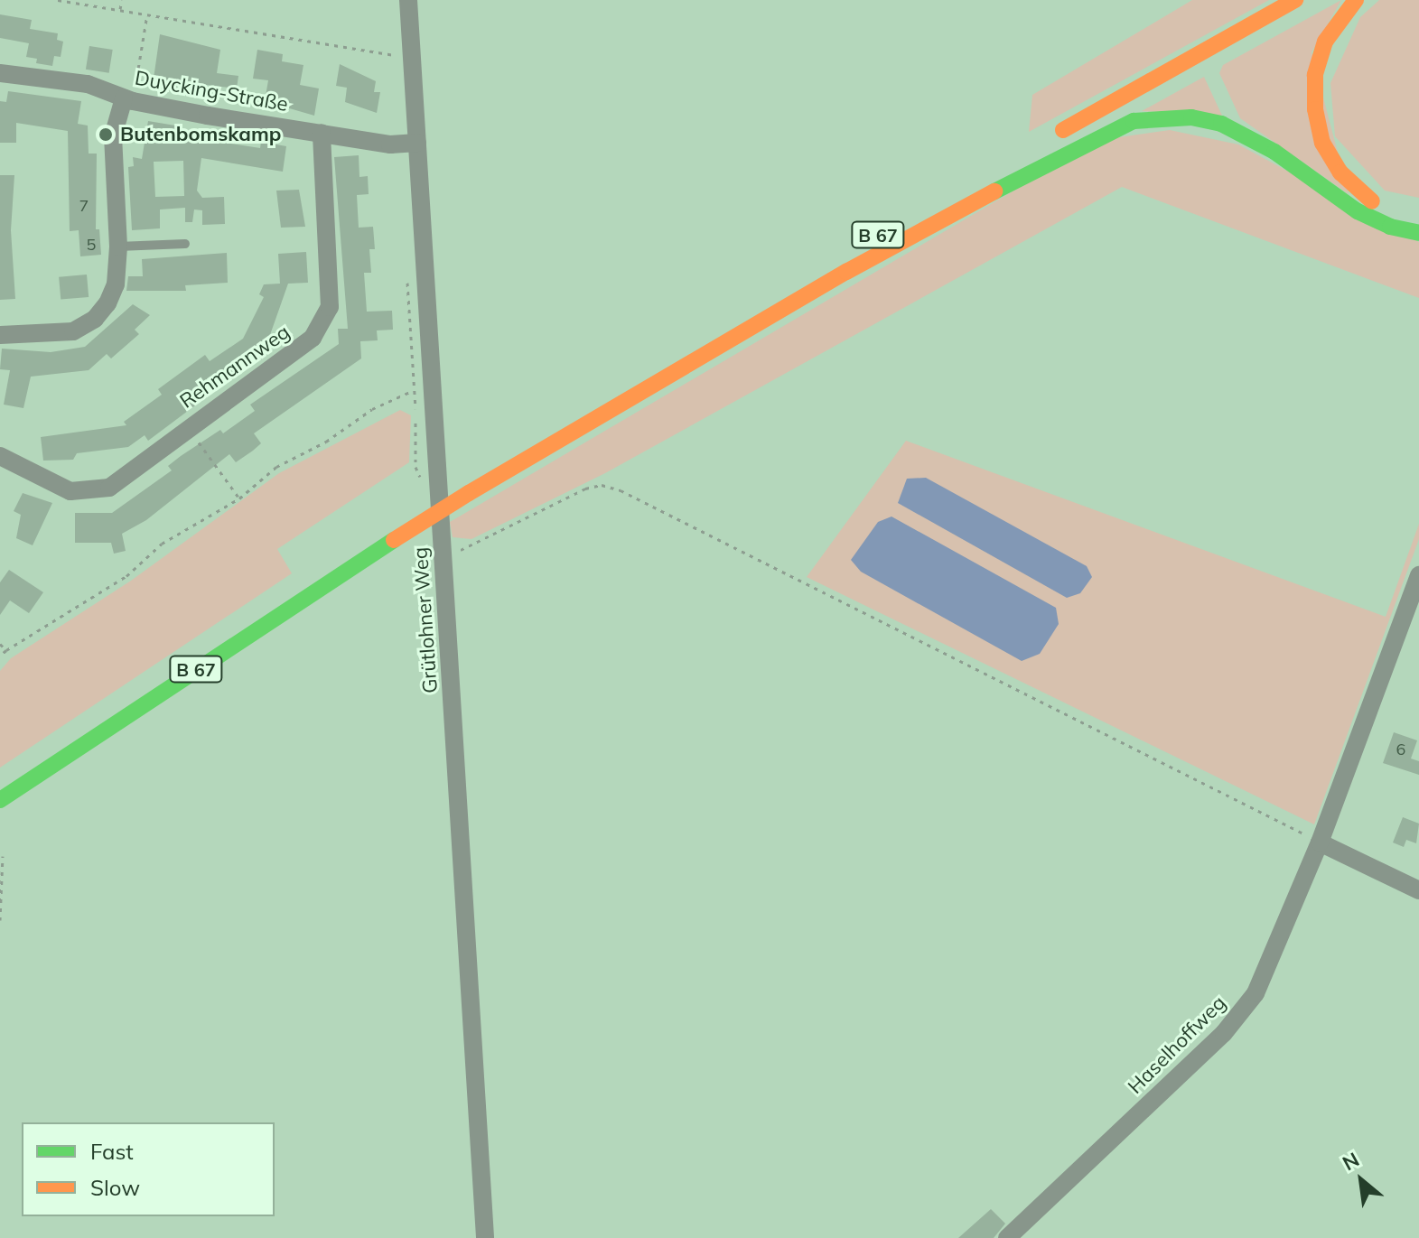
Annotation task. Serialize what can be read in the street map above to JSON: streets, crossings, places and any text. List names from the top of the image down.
{
  "streets": {
    "highway": ["B 67"],
    "street": [
      "Duycking-Straße",
      "Rehmannweg",
      "Grütlohner Weg",
      "Haselhoffweg"
    ]
  },
  "crossings": [
    ["Duycking-Straße", "Rehmannweg"],
    ["Duycking-Straße", "Grütlohner Weg"]
  ],
  "places": ["Butenbomskamp"],
  "house_numbers": ["7", "5", "6"],
  "legend": ["Fast", "Slow"],
  "north": "top left"
}
